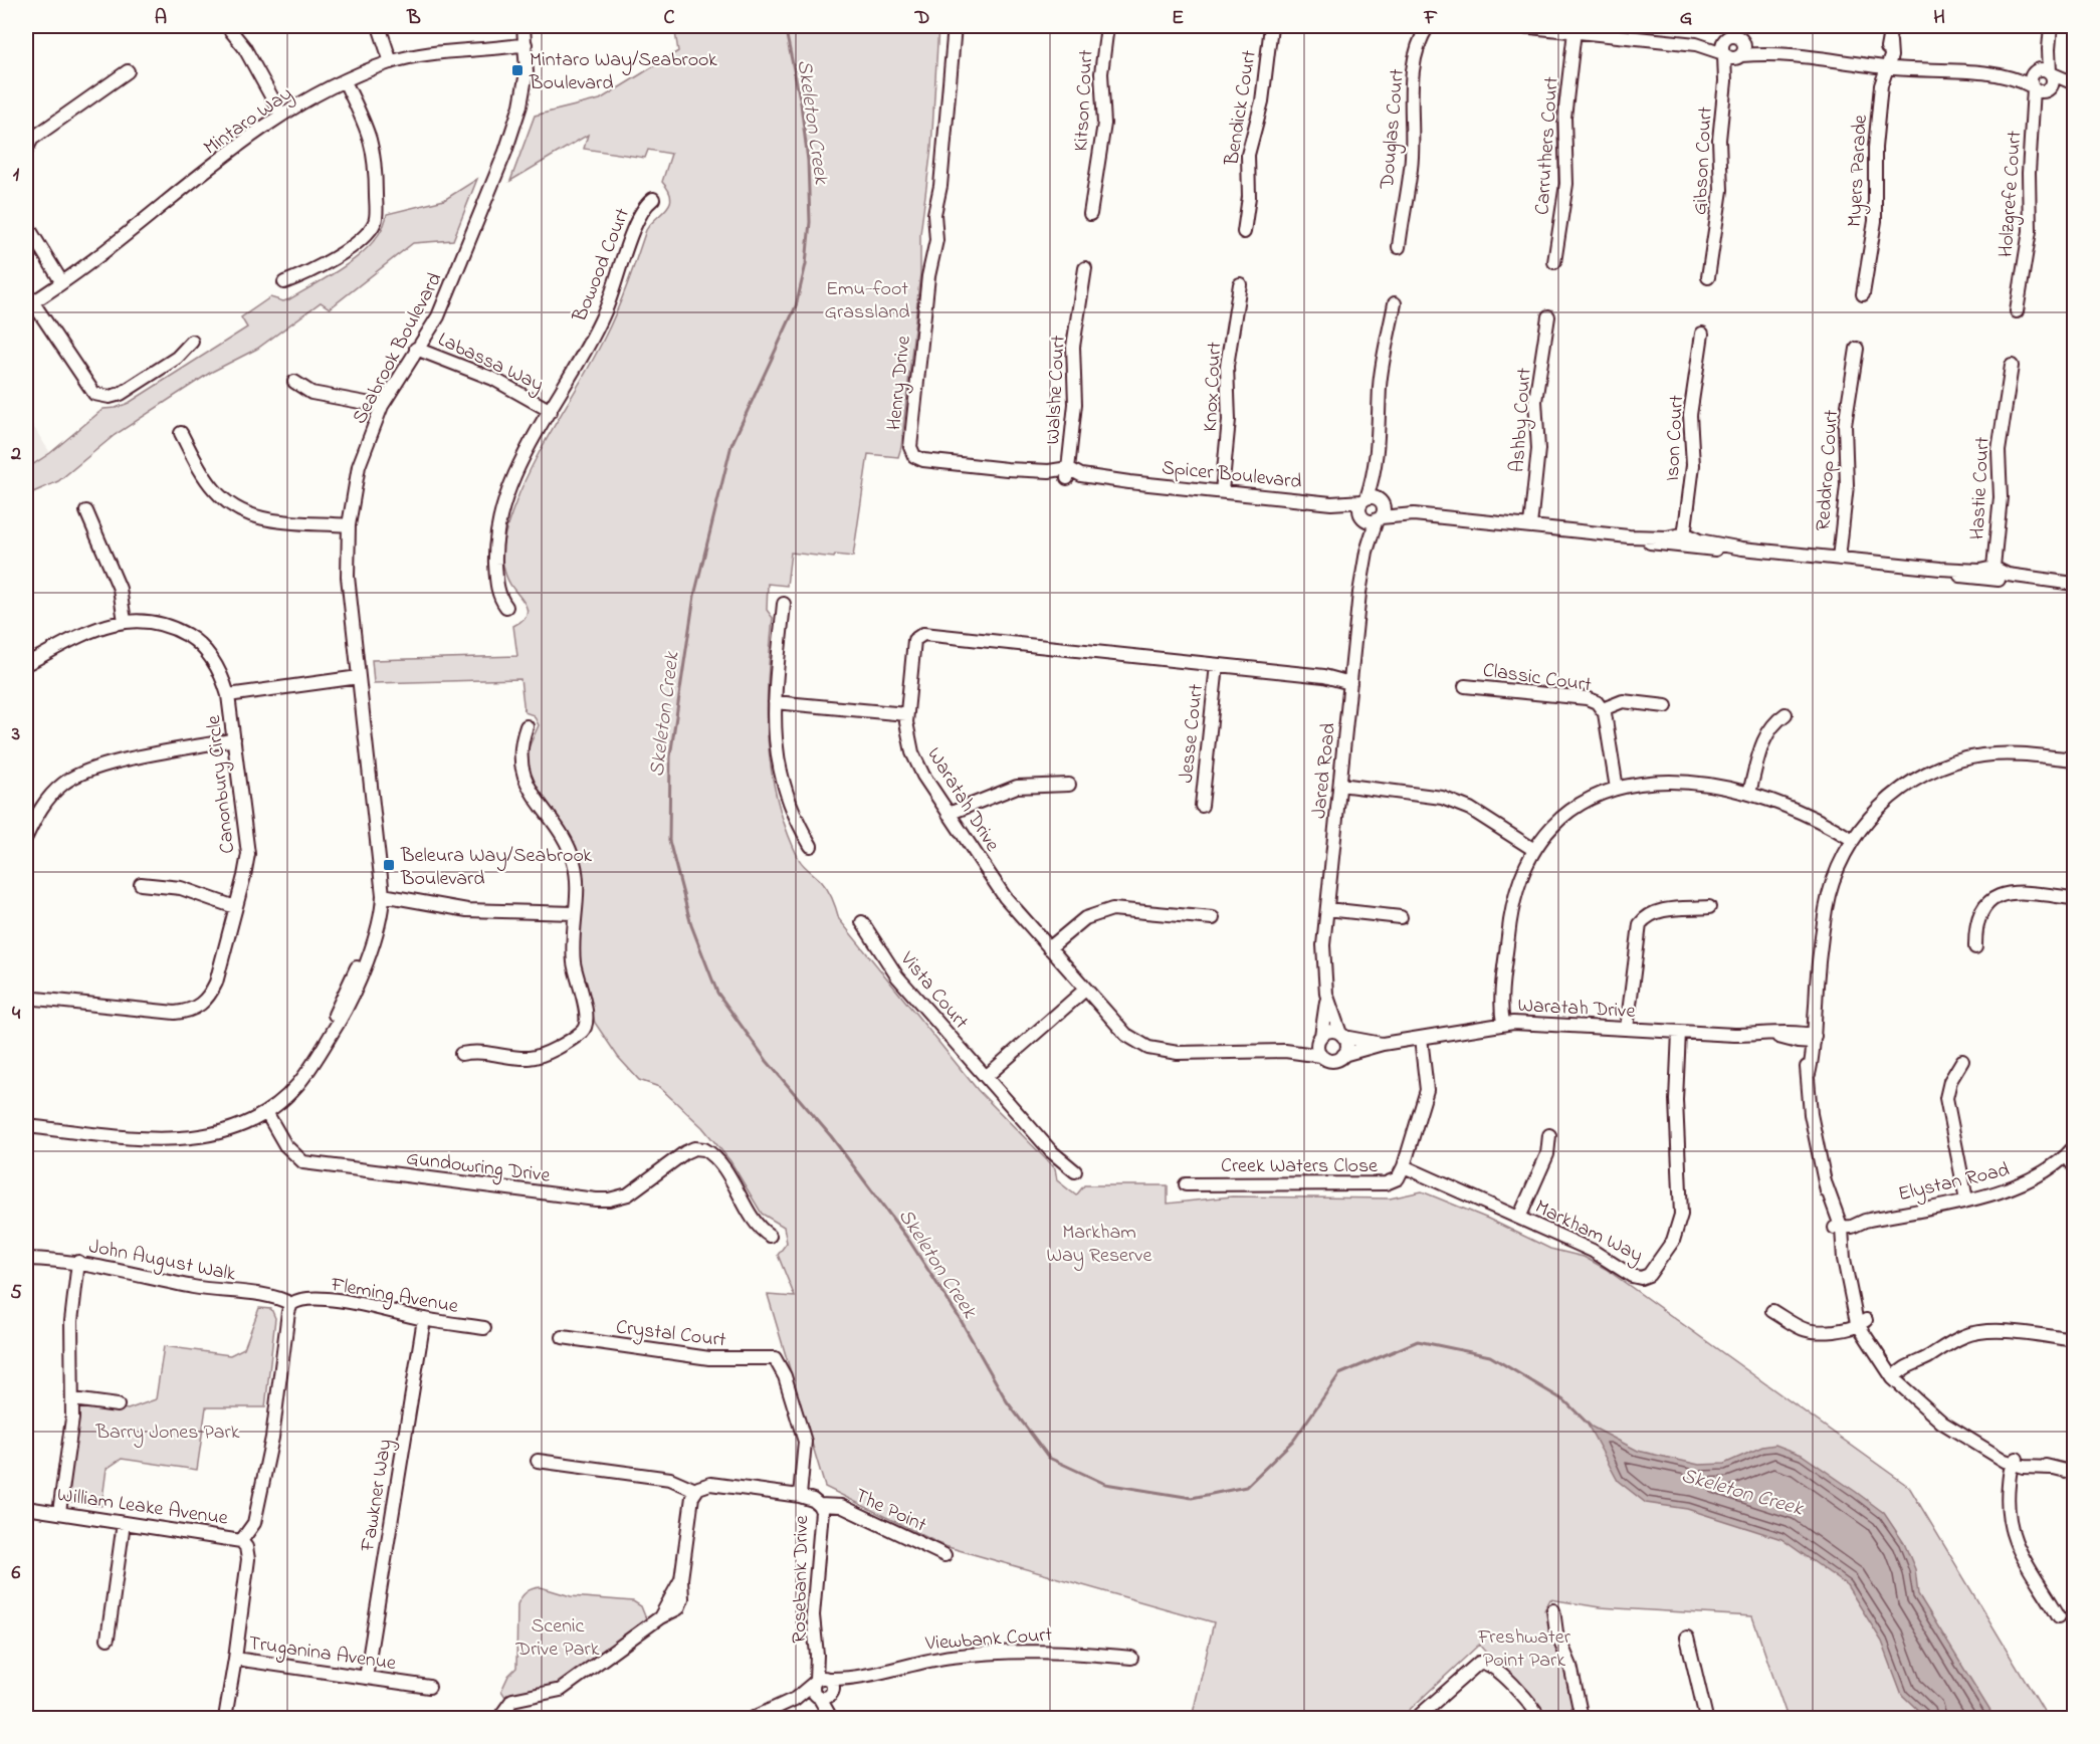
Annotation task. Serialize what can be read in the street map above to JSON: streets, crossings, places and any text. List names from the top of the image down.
{
  "streets": {
    "street": [
      "Kitson Court",
      "Bendick Court",
      "Mintaro Way",
      "Douglas Court",
      "Carruthers Court",
      "Gibson Court",
      "Myers Parade",
      "Holzgrefe Court",
      "Bowood Court",
      "Seabrook Boulevard",
      "Labassa Way",
      "Henry Drive",
      "Knox Court",
      "Walshe Court",
      "Ashby Court",
      "Ison Court",
      "Reddrop Court",
      "Spicer Boulevard",
      "Hastie Court",
      "Classic Court",
      "Jesse Court",
      "Jared Road",
      "Canonbury Circle",
      "Waratah Drive",
      "Vista Court",
      "Creek Waters Close",
      "Gundowring Drive",
      "Elystan Road",
      "Markham Way",
      "John August Walk",
      "Fleming Avenue",
      "Crystal Court",
      "Fawkner Way",
      "William Leake Avenue",
      "The Point",
      "Rosebank Drive",
      "Viewbank Court",
      "Truganina Avenue"
    ]
  },
  "crossings": [
    ["Mintaro Way", "Seabrook Boulevard"],
    ["Bowood Court", "Labassa Way"],
    ["Seabrook Boulevard", "Labassa Way"],
    ["Seabrook Boulevard", "Gundowring Drive"],
    ["Henry Drive", "Spicer Boulevard"],
    ["Knox Court", "Spicer Boulevard"],
    ["Walshe Court", "Spicer Boulevard"],
    ["Spicer Boulevard", "Jared Road"],
    ["Jesse Court", "Waratah Drive"],
    ["Jared Road", "Waratah Drive"],
    ["Waratah Drive", "Markham Way"],
    ["Creek Waters Close", "Markham Way"],
    ["John August Walk", "Fleming Avenue"],
    ["Fleming Avenue", "Fawkner Way"],
    ["Crystal Court", "The Point"],
    ["Fawkner Way", "Truganina Avenue"],
    ["William Leake Avenue", "Truganina Avenue"],
    ["The Point", "Rosebank Drive"],
    ["Rosebank Drive", "Viewbank Court"]
  ],
  "water": ["Skeleton Creek"],
  "parks": [
    "Emu-foot Grassland",
    "Markham Way Reserve",
    "Barry Jones Park",
    "Scenic Drive Park",
    "Freshwater Point Park"
  ],
  "places": {
    "transit": ["Mintaro Way/Seabrook Boulevard", "Beleura Way/Seabrook Boulevard"]
  },
  "grid": {
    "columns": [
      "A",
      "B",
      "C",
      "D",
      "E",
      "F",
      "G",
      "H"
    ],
    "rows": [
      "1",
      "2",
      "3",
      "4",
      "5",
      "6"
    ]
  }
}
